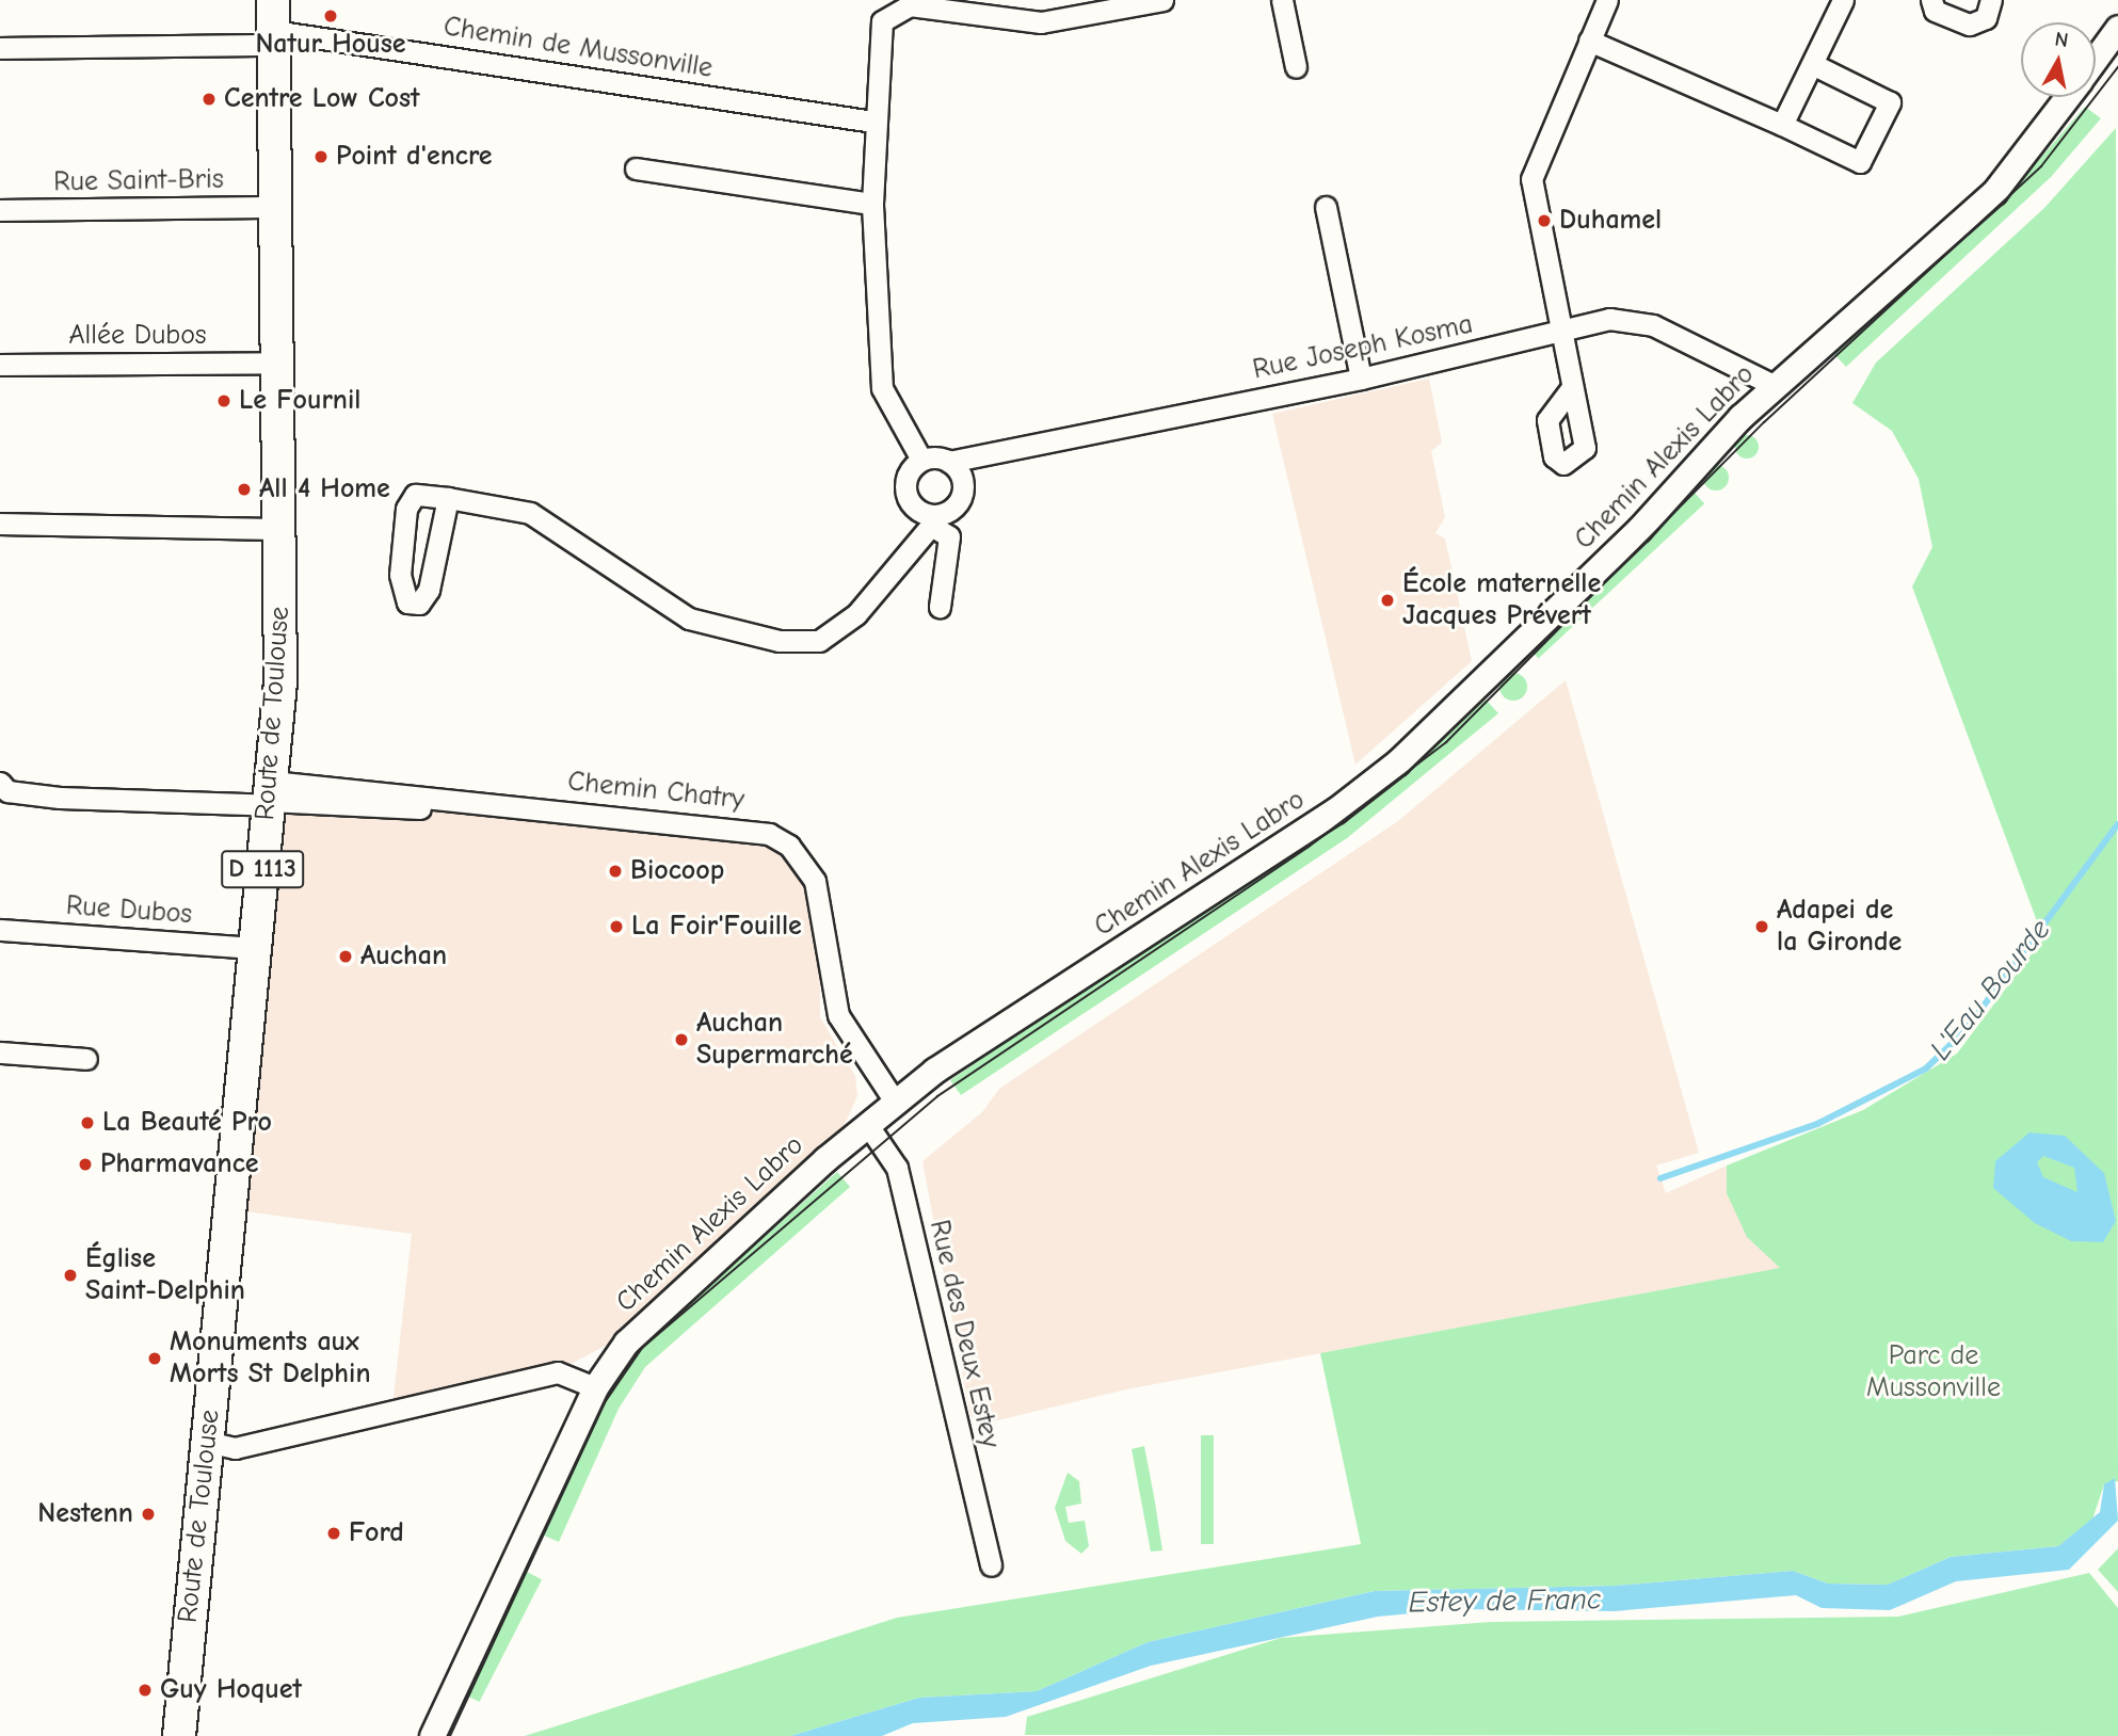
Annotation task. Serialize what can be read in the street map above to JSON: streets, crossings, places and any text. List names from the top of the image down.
{
  "streets": {
    "main road": ["Route de Toulouse", "D 1113"],
    "street": [
      "Chemin de Mussonville",
      "Rue Saint-Bris",
      "Allée Dubos",
      "Rue Joseph Kosma",
      "Chemin Alexis Labro",
      "Chemin Chatry",
      "Rue Dubos",
      "Rue des Deux Estey"
    ]
  },
  "crossings": [
    ["Chemin de Mussonville", "Route de Toulouse"],
    ["Rue Saint-Bris", "Route de Toulouse"],
    ["Allée Dubos", "Route de Toulouse"],
    ["Rue Joseph Kosma", "Chemin Alexis Labro"],
    ["Chemin Alexis Labro", "Chemin Chatry"],
    ["Chemin Alexis Labro", "Rue des Deux Estey"],
    ["Route de Toulouse", "Chemin Chatry"],
    ["Route de Toulouse", "Rue Dubos"]
  ],
  "water": ["L'Eau Bourde", "Estey de Franc"],
  "parks": ["Parc de Mussonville"],
  "places": [
    "Natur House",
    "Centre Low Cost",
    "Point d'encre",
    "Duhamel",
    "Le Fournil",
    "All 4 Home",
    "École maternelle Jacques Prévert",
    "Biocoop",
    "La Foir'Fouille",
    "Adapei de la Gironde",
    "Auchan",
    "Auchan Supermarché",
    "La Beauté Pro",
    "Pharmavance",
    "Église Saint-Delphin",
    "Monuments aux Morts St Delphin",
    "Nestenn",
    "Ford",
    "Guy Hoquet"
  ],
  "north": "top"
}
